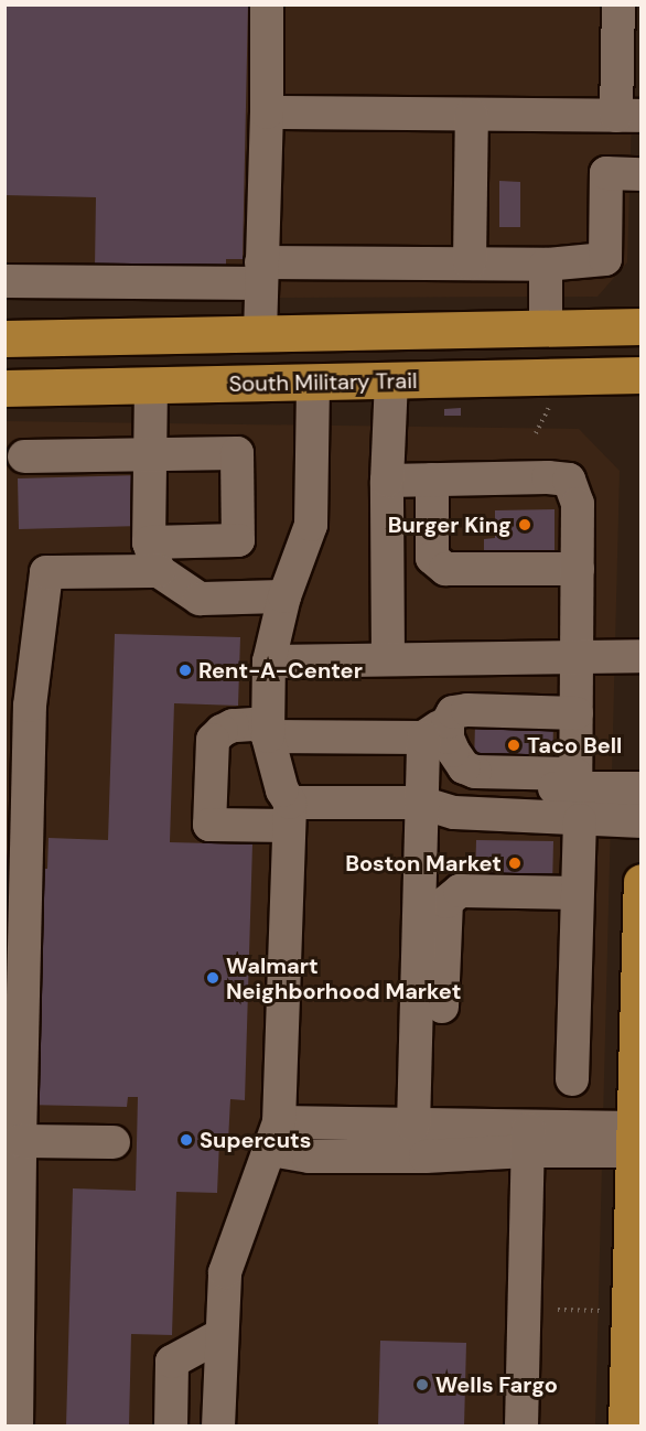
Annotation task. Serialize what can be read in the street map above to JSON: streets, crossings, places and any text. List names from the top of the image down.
{
  "streets": {
    "main road": ["South Military Trail"]
  },
  "places": [
    "Burger King",
    "Rent-A-Center",
    "Taco Bell",
    "Boston Market",
    "Walmart Neighborhood Market",
    "Supercuts",
    "Wells Fargo"
  ]
}
